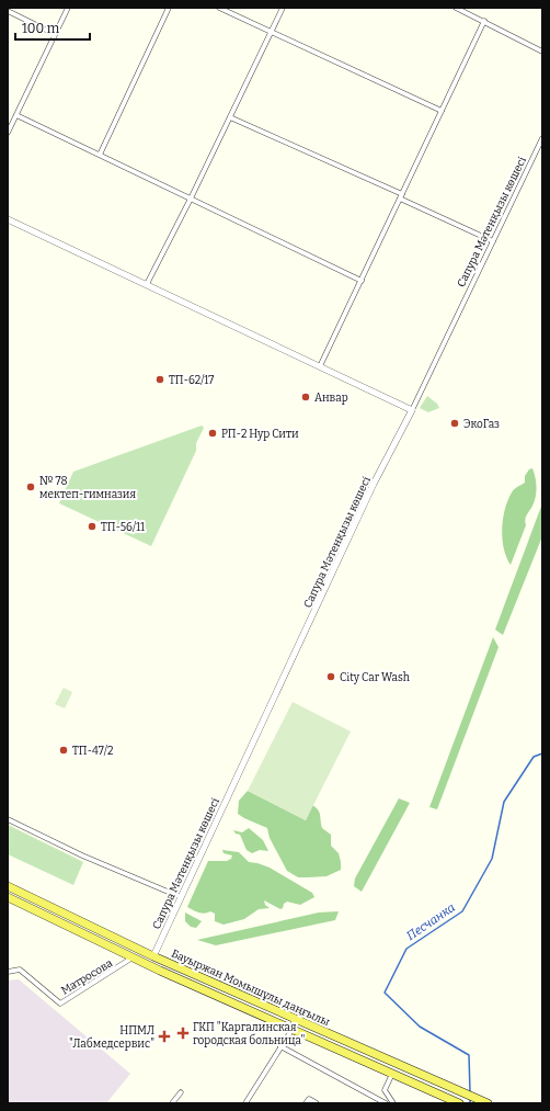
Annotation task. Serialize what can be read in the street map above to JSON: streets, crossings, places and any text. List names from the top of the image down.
{
  "streets": {
    "main road": ["Бауыржан Момышұлы даңғылы"],
    "street": ["Сапура Мәтенқызы көшесі", "Матросова"]
  },
  "crossings": [
    ["Сапура Мәтенқызы көшесі", "Бауыржан Момышұлы даңғылы"],
    ["Матросова", "Бауыржан Момышұлы даңғылы"]
  ],
  "water": ["Песчанка"],
  "places": {
    "other": [
      "ТП-62/17",
      "Анвар",
      "ЭкоГаз",
      "РП-2 Нур Сити",
      "№ 78 мектеп-гимназия",
      "ТП-56/11",
      "City Car Wash",
      "ТП-47/2"
    ],
    "health": ["ГКП \"Каргалинская городская больница\"", "НПМЛ \"Лабмедсервис\""]
  },
  "scale_bar": "100 m"
}
